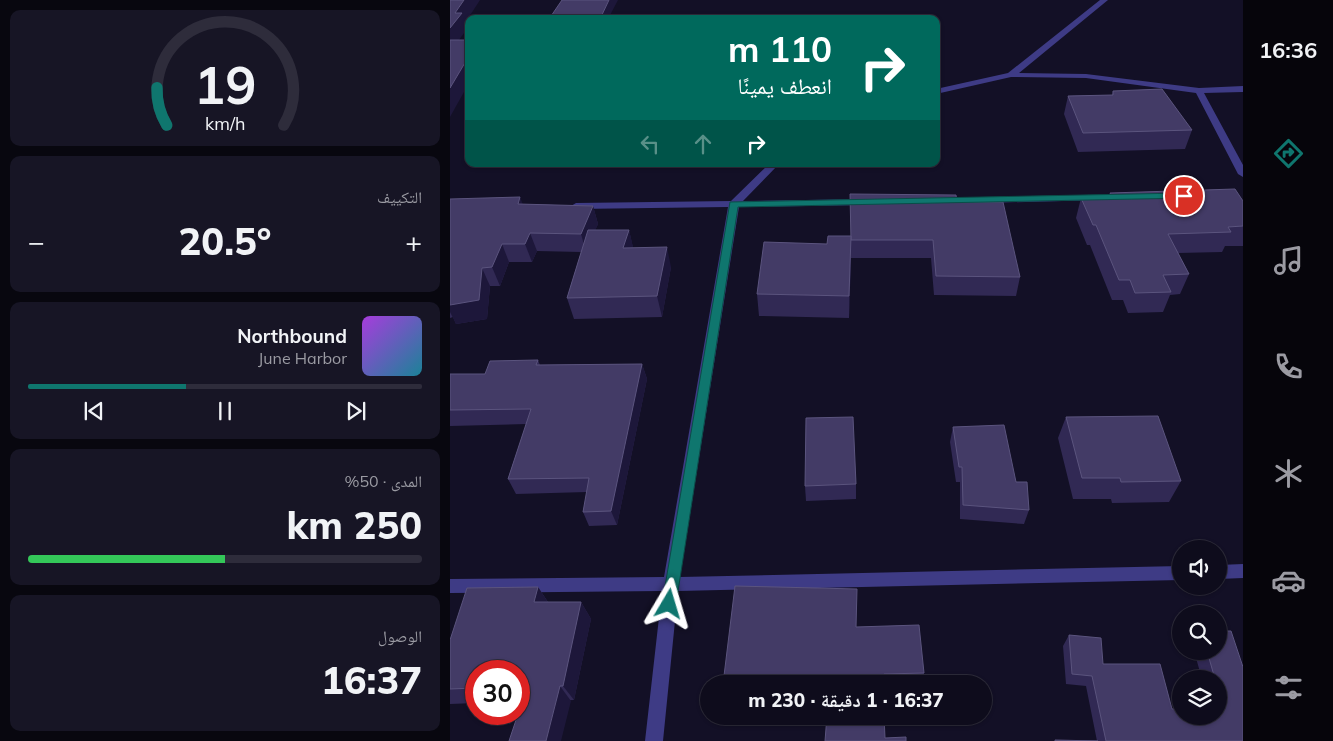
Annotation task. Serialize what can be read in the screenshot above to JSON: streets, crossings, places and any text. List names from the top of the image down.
{
  "page": {
    "tabs": "16:36",
    "turn": ["110 m", "انعطف يمينًا"],
    "tile": [
      "التكييف",
      ["المدى · 50%", "250 km"],
      ["الوصول", "16:37"]
    ],
    "heat": ["−", "20.5°", "+"],
    "song": ["Northbound", "June Harbor"],
    "limit": "30",
    "trip": "16:37 · 1 دقيقة · 230 m",
    "gauge": ["19", "km/h"]
  }
}
